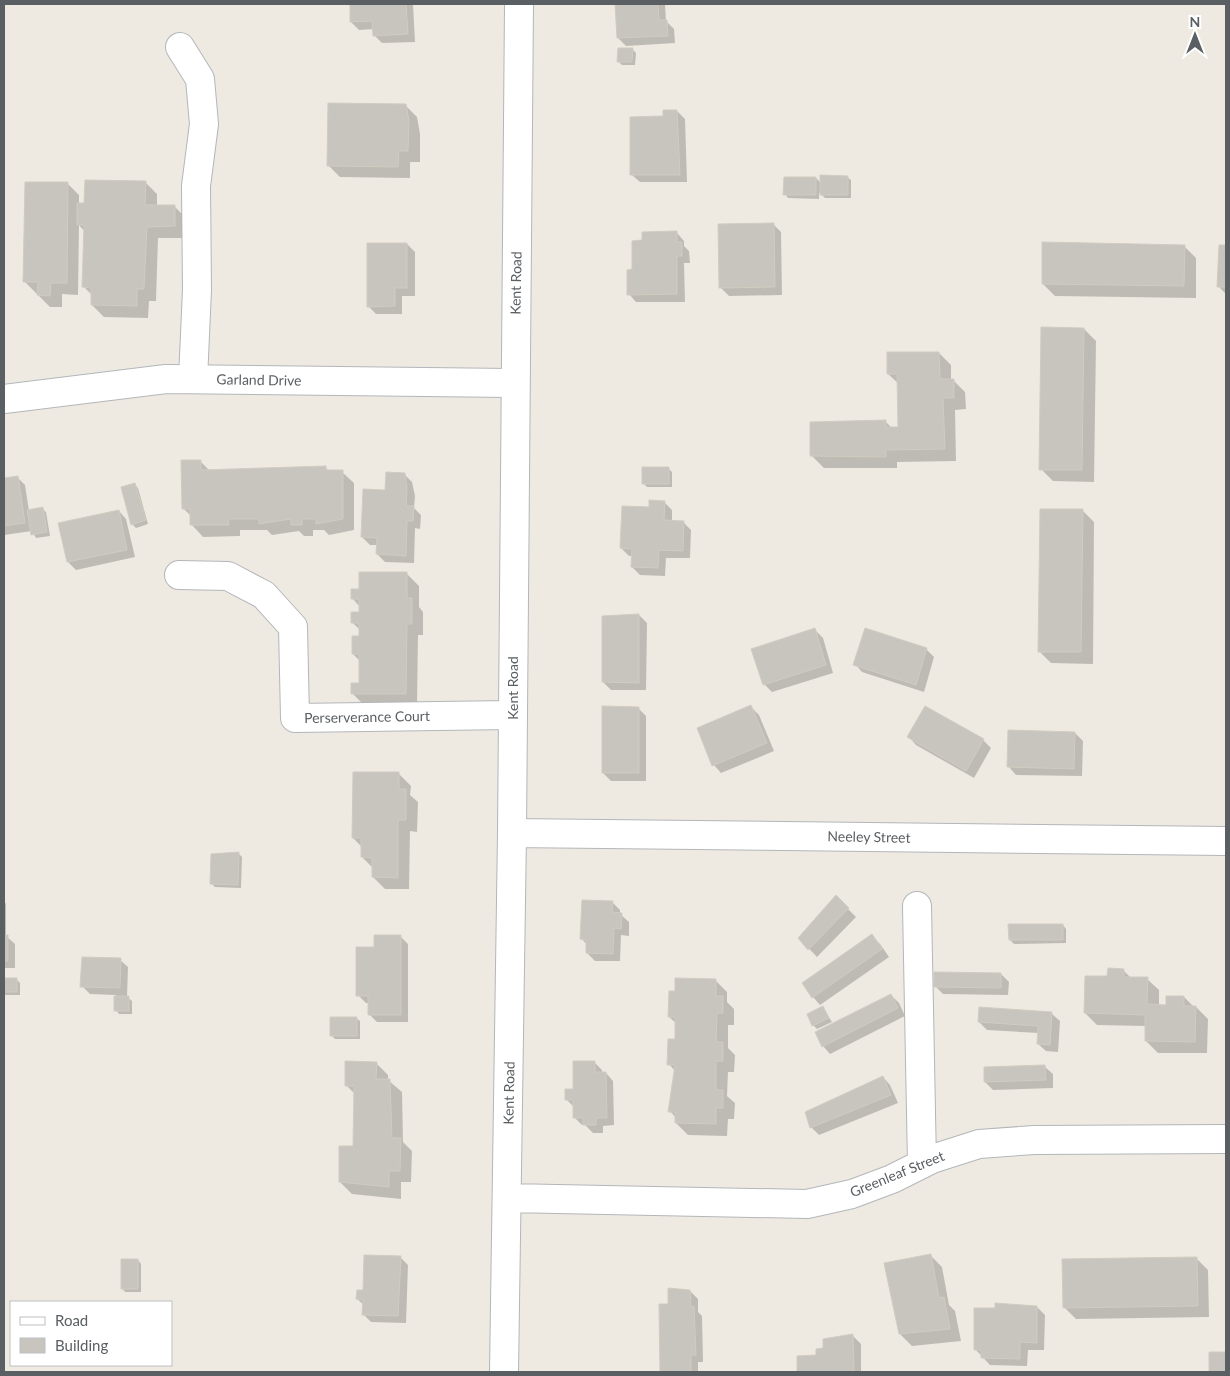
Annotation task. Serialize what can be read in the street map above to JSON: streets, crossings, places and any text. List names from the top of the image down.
{
  "streets": {
    "street": [
      "Kent Road",
      "Garland Drive",
      "Perserverance Court",
      "Neeley Street",
      "Greenleaf Street"
    ]
  },
  "crossings": [
    ["Kent Road", "Garland Drive"],
    ["Kent Road", "Perserverance Court"],
    ["Kent Road", "Neeley Street"],
    ["Kent Road", "Greenleaf Street"]
  ],
  "legend": ["Road", "Building"],
  "north": "top"
}
